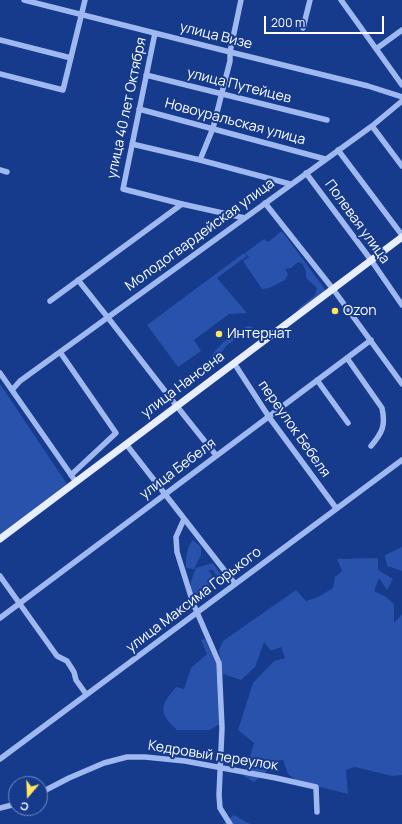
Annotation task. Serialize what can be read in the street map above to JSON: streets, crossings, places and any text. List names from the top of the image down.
{
  "streets": {
    "main road": ["улица Нансена"],
    "street": [
      "улица Визе",
      "улица Путейцев",
      "улица 40 лет Октября",
      "Новоуральская улица",
      "Полевая улица",
      "Молодогвардейская улица",
      "переулок Бебеля",
      "улица Бебеля",
      "улица Максима Горького",
      "Кедровый переулок"
    ]
  },
  "crossings": [
    ["улица Визе", "улица 40 лет Октября"],
    ["улица Путейцев", "улица 40 лет Октября"],
    ["улица 40 лет Октября", "Новоуральская улица"],
    ["Новоуральская улица", "Молодогвардейская улица"],
    ["Полевая улица", "Молодогвардейская улица"],
    ["Полевая улица", "улица Нансена"],
    ["улица Нансена", "переулок Бебеля"],
    ["переулок Бебеля", "улица Бебеля"],
    ["переулок Бебеля", "улица Максима Горького"]
  ],
  "places": ["Ozon", "Интернат"],
  "scale_bar": "200 m",
  "north": "bottom"
}
